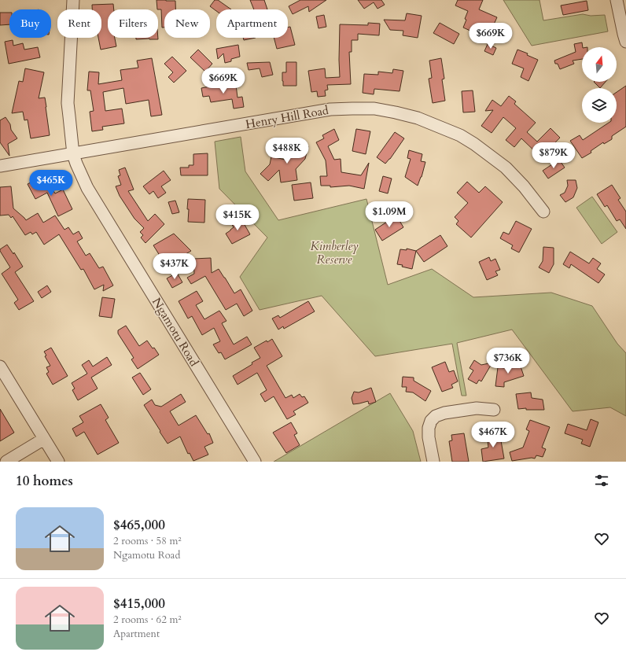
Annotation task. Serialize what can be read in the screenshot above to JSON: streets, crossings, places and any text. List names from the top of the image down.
{
  "streets": {
    "street": ["Henry Hill Road", "Ngamotu Road"]
  },
  "crossings": [
    ["Henry Hill Road", "Ngamotu Road"]
  ],
  "parks": ["Kimberley Reserve"],
  "north": "top",
  "page": {
    "chip": [
      "Buy",
      "Rent",
      "Filters",
      "New",
      "Apartment"
    ],
    "price": [
      "$669K",
      "$669K",
      "$488K",
      "$879K",
      "$465K",
      "$1.09M",
      "$415K",
      "$437K",
      "$736K",
      "$467K"
    ],
    "heading": "10 homes",
    "list": [
      {
        "name": "$465,000",
        "note": "2 rooms · 58 m² · Ngamotu Road"
      },
      {
        "name": "$415,000",
        "note": "2 rooms · 62 m² · Apartment"
      }
    ]
  }
}
